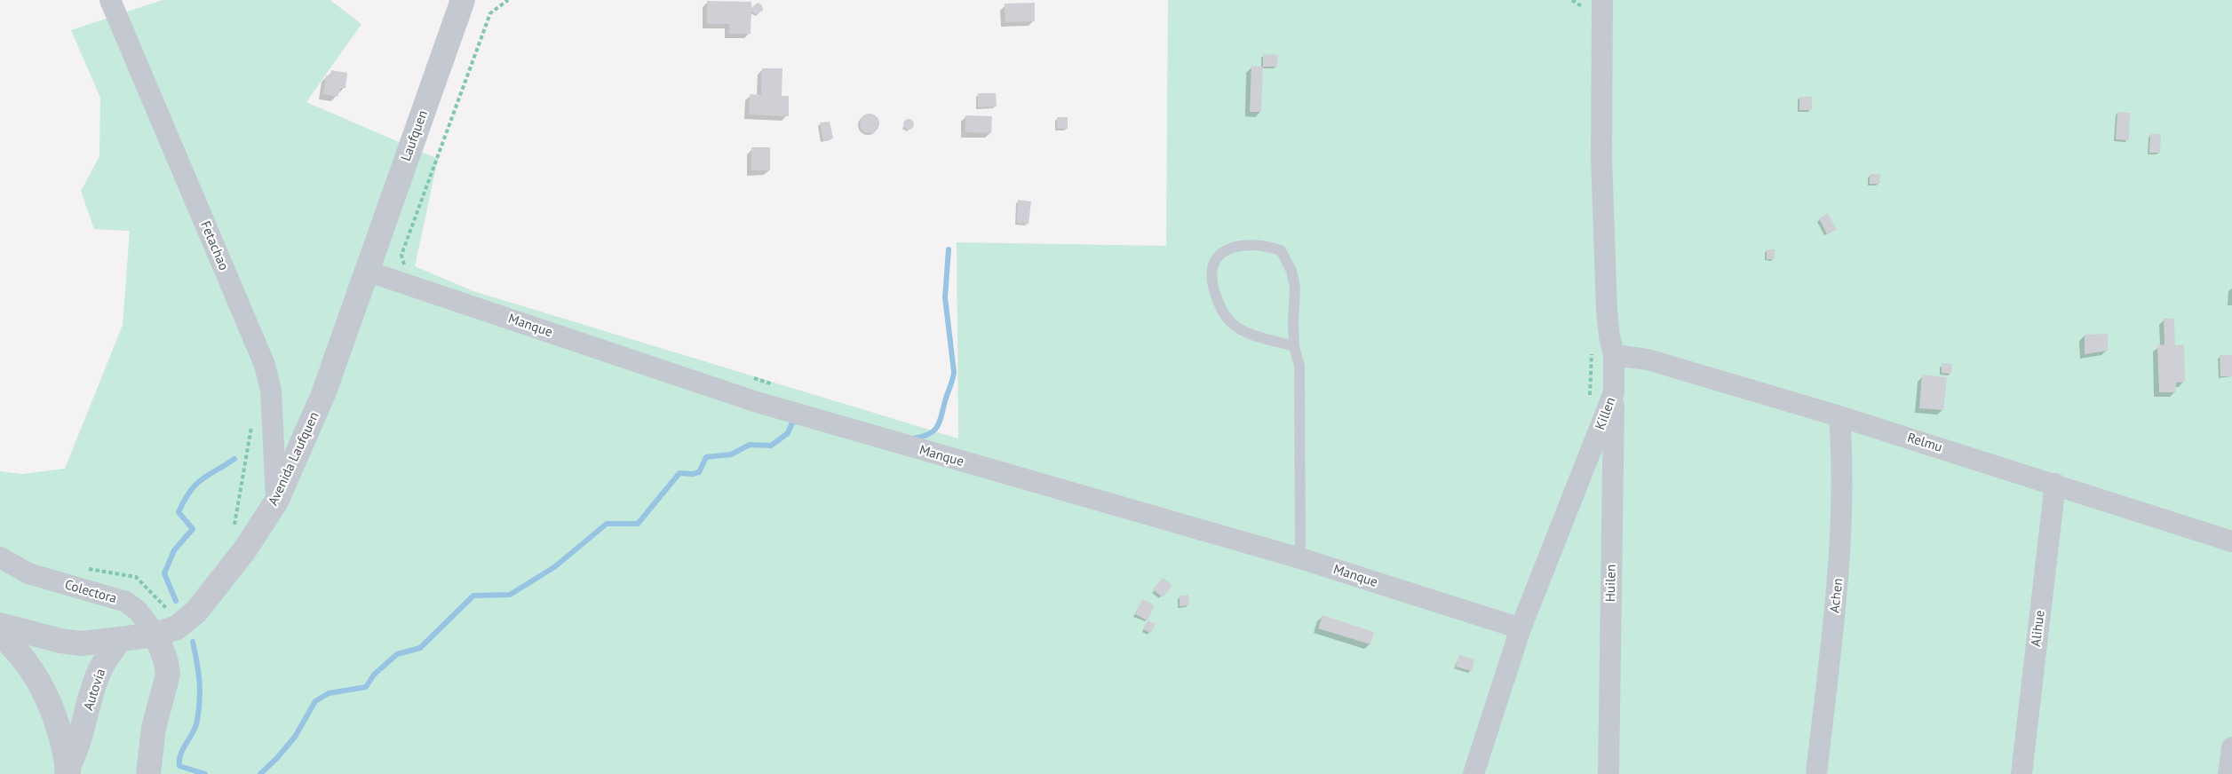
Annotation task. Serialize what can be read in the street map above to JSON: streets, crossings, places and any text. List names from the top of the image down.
{
  "streets": {
    "street": [
      "Laufquen",
      "Fetachao",
      "Manque",
      "Killen",
      "Relmu",
      "Avenida Laufquen",
      "Huilen",
      "Colectora",
      "Achen",
      "Alihue",
      "Autovía"
    ]
  },
  "crossings": [
    ["Laufquen", "Manque"],
    ["Laufquen", "Avenida Laufquen"],
    ["Fetachao", "Avenida Laufquen"],
    ["Manque", "Killen"],
    ["Manque", "Avenida Laufquen"],
    ["Killen", "Relmu"],
    ["Killen", "Huilen"],
    ["Relmu", "Achen"],
    ["Relmu", "Alihue"],
    ["Avenida Laufquen", "Colectora"],
    ["Avenida Laufquen", "Autovía"]
  ]
}
